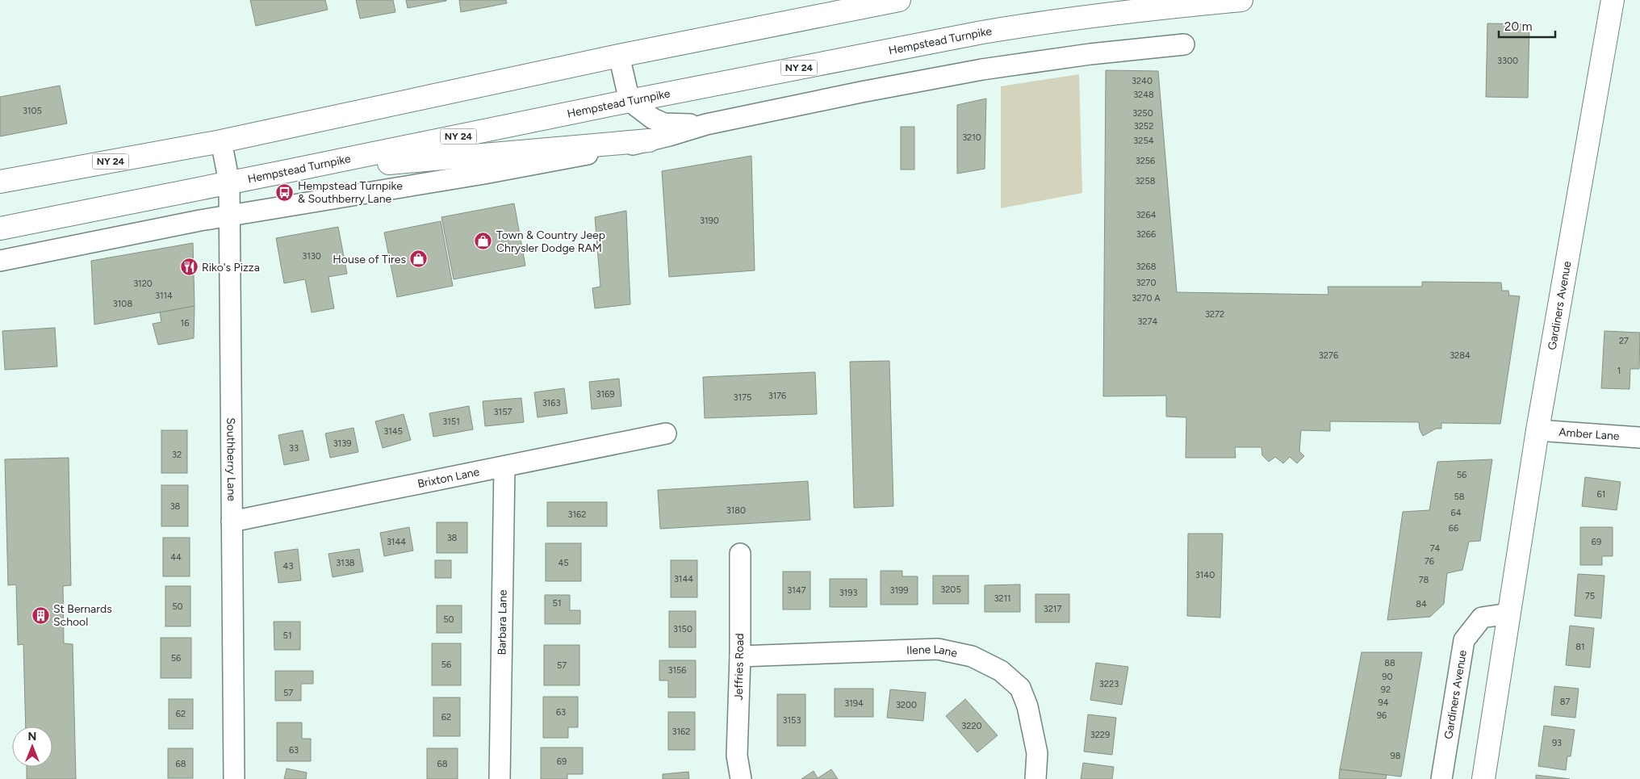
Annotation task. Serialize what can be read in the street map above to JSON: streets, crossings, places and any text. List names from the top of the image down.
{
  "streets": {
    "main road": ["Hempstead Turnpike", "NY 24", "Gardiners Avenue"],
    "street": [
      "Amber Lane",
      "Southberry Lane",
      "Brixton Lane",
      "Barbara Lane",
      "Ilene Lane",
      "Jeffries Road"
    ]
  },
  "crossings": [
    ["Hempstead Turnpike", "Southberry Lane"],
    ["NY 24", "Southberry Lane"],
    ["Gardiners Avenue", "Amber Lane"],
    ["Southberry Lane", "Brixton Lane"],
    ["Brixton Lane", "Barbara Lane"],
    ["Ilene Lane", "Jeffries Road"]
  ],
  "places": {
    "bus stop": ["Hempstead Turnpike & Southberry Lane"],
    "shop": ["Town & Country Jeep Chrysler Dodge RAM", "House of Tires"],
    "restaurant": ["Riko's Pizza"],
    "building": ["St Bernards School"]
  },
  "house_numbers": [
    "3300",
    "3240",
    "3248",
    "3105",
    "3250",
    "3252",
    "3210",
    "3254",
    "3256",
    "3258",
    "3264",
    "3190",
    "3266",
    "3130",
    "3268",
    "3270",
    "3120",
    "3114",
    "3270 A",
    "3108",
    "3272",
    "3274",
    "16",
    "27",
    "3276",
    "3284",
    "1",
    "3169",
    "3176",
    "3175",
    "3163",
    "3157",
    "3151",
    "3145",
    "3139",
    "33",
    "32",
    "56",
    "61",
    "58",
    "38",
    "3180",
    "64",
    "3162",
    "66",
    "38",
    "3144",
    "69",
    "74",
    "44",
    "76",
    "3138",
    "45",
    "43",
    "3140",
    "3144",
    "78",
    "3205",
    "3147",
    "3199",
    "3193",
    "75",
    "3211",
    "51",
    "84",
    "50",
    "3217",
    "50",
    "3150",
    "51",
    "81",
    "56",
    "88",
    "56",
    "57",
    "3156",
    "90",
    "3223",
    "92",
    "57",
    "87",
    "94",
    "3194",
    "3200",
    "63",
    "62",
    "96",
    "62",
    "3153",
    "3220",
    "3162",
    "3229",
    "93",
    "63",
    "98",
    "69",
    "68",
    "68"
  ],
  "scale_bar": "20 m",
  "north": "top"
}
